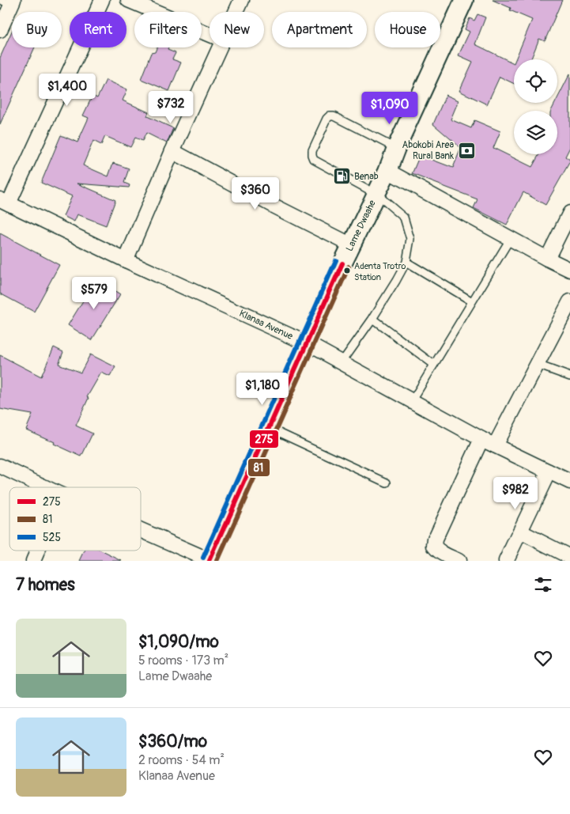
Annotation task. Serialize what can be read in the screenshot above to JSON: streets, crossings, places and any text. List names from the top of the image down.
{
  "streets": {
    "street": ["Lame Dwaahe", "Klanaa Avenue"]
  },
  "crossings": [
    ["Lame Dwaahe", "Klanaa Avenue"]
  ],
  "places": {
    "bank": ["Abokobi Area Rural Bank"],
    "fuel station": ["Benab"],
    "other": ["Adenta Trotro Station"]
  },
  "lines": ["transit line 525", "transit line 275", "transit line 81"],
  "legend": ["275", "81", "525"],
  "page": {
    "chip": [
      "Buy",
      "Rent",
      "Filters",
      "New",
      "Apartment",
      "House"
    ],
    "price": [
      "$1,400",
      "$732",
      "$1,090",
      "$360",
      "$579",
      "$1,180",
      "$982"
    ],
    "heading": "7 homes",
    "list": [
      {
        "name": "$1,090/mo",
        "note": "5 rooms · 173 m² · Lame Dwaahe"
      },
      {
        "name": "$360/mo",
        "note": "2 rooms · 54 m² · Klanaa Avenue"
      }
    ]
  }
}
